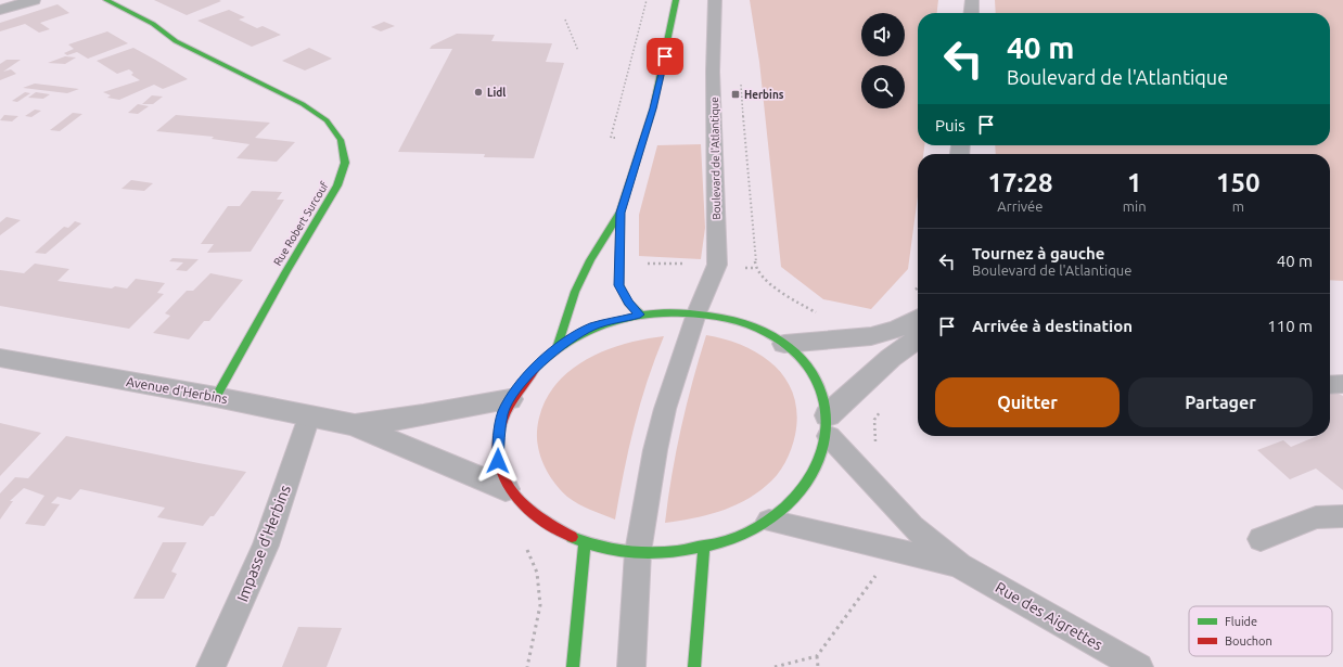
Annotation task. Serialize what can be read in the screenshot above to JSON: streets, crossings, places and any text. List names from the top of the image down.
{
  "streets": {
    "main road": ["Rue Robert Surcouf"],
    "street": ["Avenue d'Herbins"],
    "lane": ["Boulevard de l'Atlantique", "Impasse d'Herbins", "Rue des Aigrettes"]
  },
  "crossings": [
    ["Rue Robert Surcouf", "Avenue d'Herbins"],
    ["Avenue d'Herbins", "Impasse d'Herbins"]
  ],
  "places": {
    "other": ["Lidl"],
    "transit": ["Herbins"]
  },
  "legend": ["Fluide", "Bouchon"],
  "page": {
    "turn": ["40 m", "Boulevard de l'Atlantique"],
    "then": "Puis",
    "eta": [
      "17:28",
      "Arrivée",
      "1",
      "min",
      "150",
      "m"
    ],
    "list": [
      {
        "name": "Tournez à gauche",
        "note": "Boulevard de l'Atlantique",
        "value": "40 m"
      },
      {
        "name": "Arrivée à destination",
        "value": "110 m"
      }
    ],
    "buttons": ["Quitter", "Partager"]
  }
}
